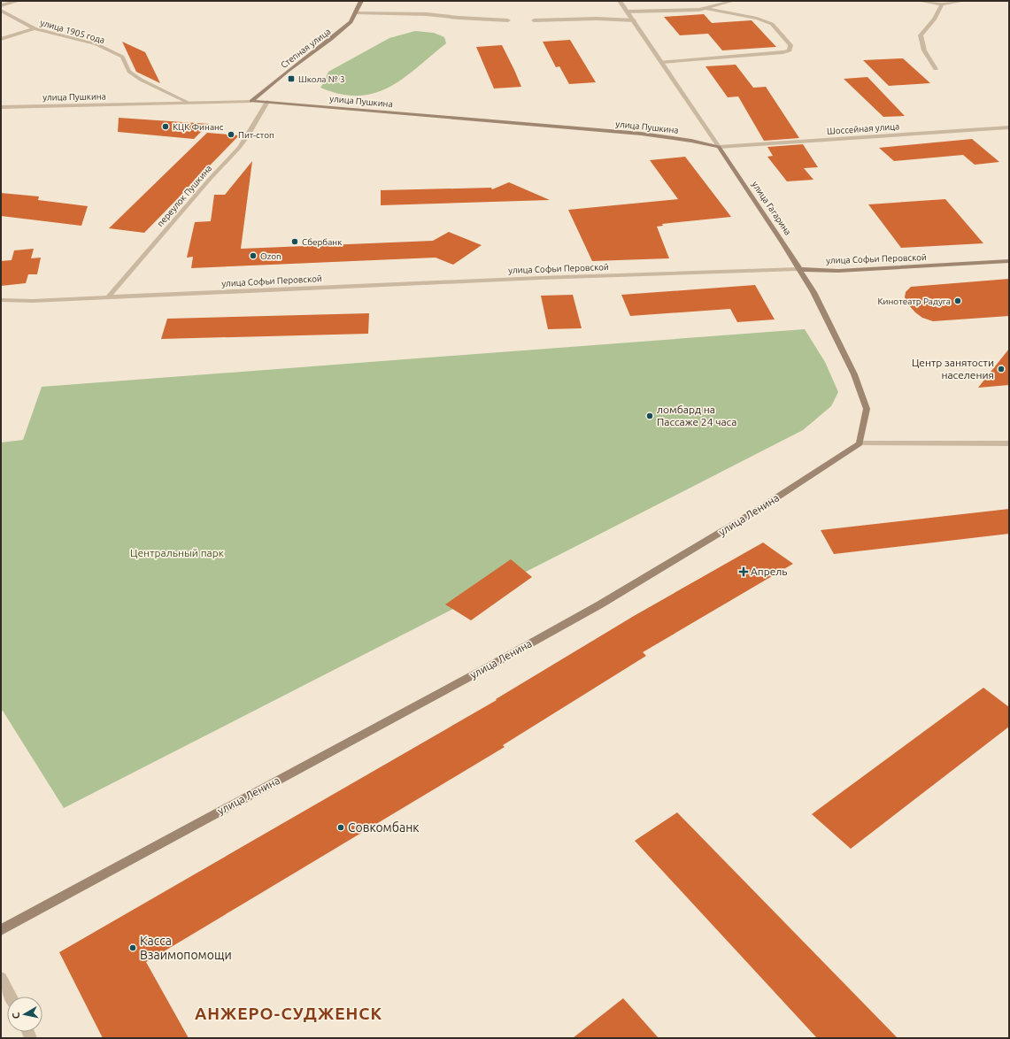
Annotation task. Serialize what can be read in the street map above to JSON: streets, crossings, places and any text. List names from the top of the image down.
{
  "streets": {
    "main road": [
      "Степная улица",
      "улица Пушкина",
      "улица Гагарина",
      "улица Софьи Перовской",
      "улица Ленина"
    ],
    "street": ["улица 1905 года", "Шоссейная улица", "переулок Пушкина"]
  },
  "crossings": [
    ["улица 1905 года", "улица Пушкина"],
    ["Степная улица", "улица Пушкина"],
    ["улица Пушкина", "Шоссейная улица"],
    ["улица Пушкина", "переулок Пушкина"],
    ["улица Пушкина", "улица Гагарина"],
    ["Шоссейная улица", "улица Гагарина"],
    ["переулок Пушкина", "улица Софьи Перовской"],
    ["улица Гагарина", "улица Софьи Перовской"],
    ["улица Гагарина", "улица Ленина"]
  ],
  "districts": ["АНЖЕРО-СУДЖЕНСК"],
  "parks": ["Центральный парк"],
  "places": {
    "transit": ["Школа № 3"],
    "other": [
      "КЦК Финанс",
      "Пит-стоп",
      "Сбербанк",
      "Ozon",
      "Кинотеатр Радуга",
      "Центр занятости населения",
      "ломбард на Пассаже 24 часа",
      "Совкомбанк",
      "Касса Взаимопомощи"
    ],
    "health": ["Апрель"]
  },
  "north": "left"
}
